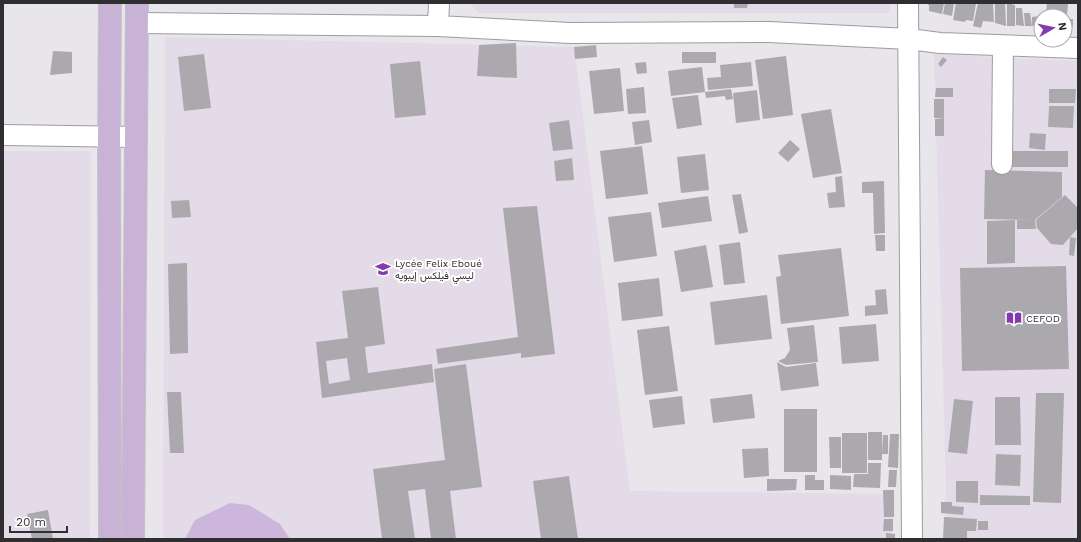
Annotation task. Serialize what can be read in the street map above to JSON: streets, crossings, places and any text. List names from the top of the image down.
{
  "places": {
    "school or university": ["Lycée Felix Eboué ليسي فيلكس إيبويه"],
    "library": ["CEFOD"]
  },
  "scale_bar": "20 m",
  "north": "right"
}
